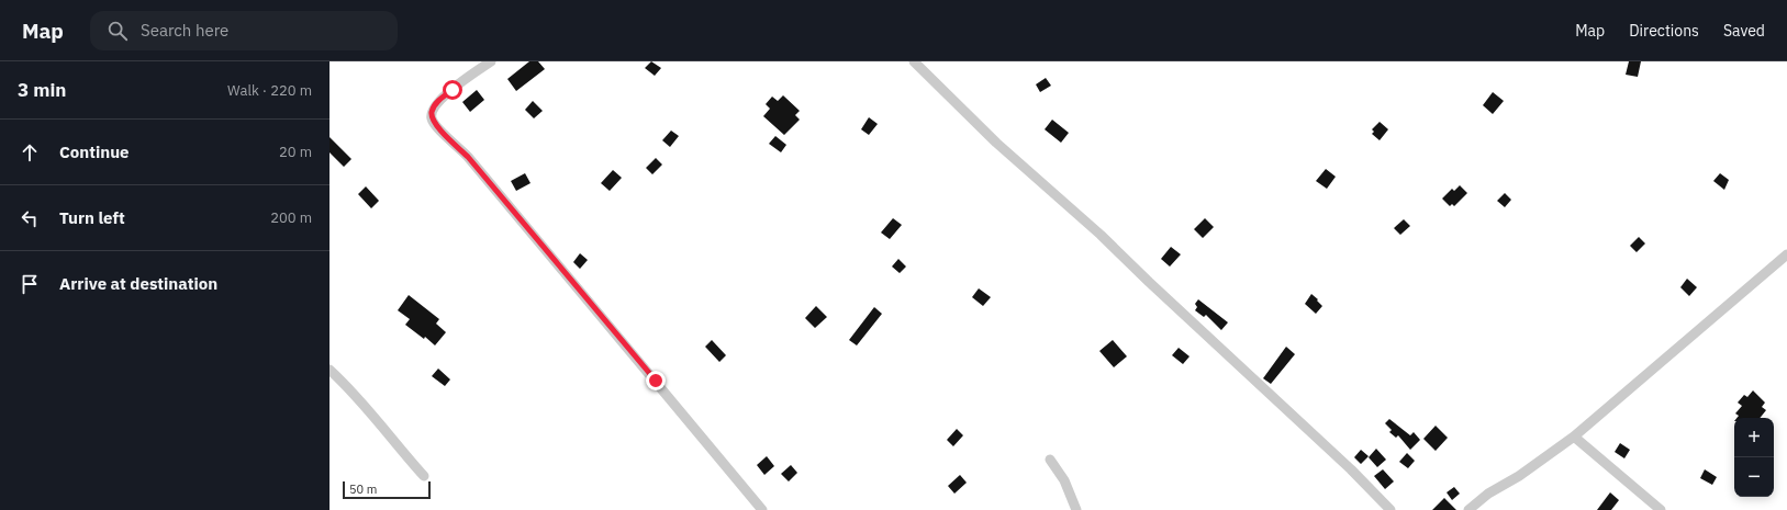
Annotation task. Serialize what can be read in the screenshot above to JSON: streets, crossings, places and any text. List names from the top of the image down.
{
  "scale_bar": "50 m",
  "page": {
    "header": "Map",
    "search": "Search here",
    "nav": ["Map", "Directions", "Saved"],
    "heading": ["3 min", "Walk · 220 m"],
    "list": [
      ["Continue", "20 m"],
      ["Turn left", "200 m"],
      "Arrive at destination"
    ],
    "map_buttons": ["+", "−"],
    "scale": "50 m"
  }
}
